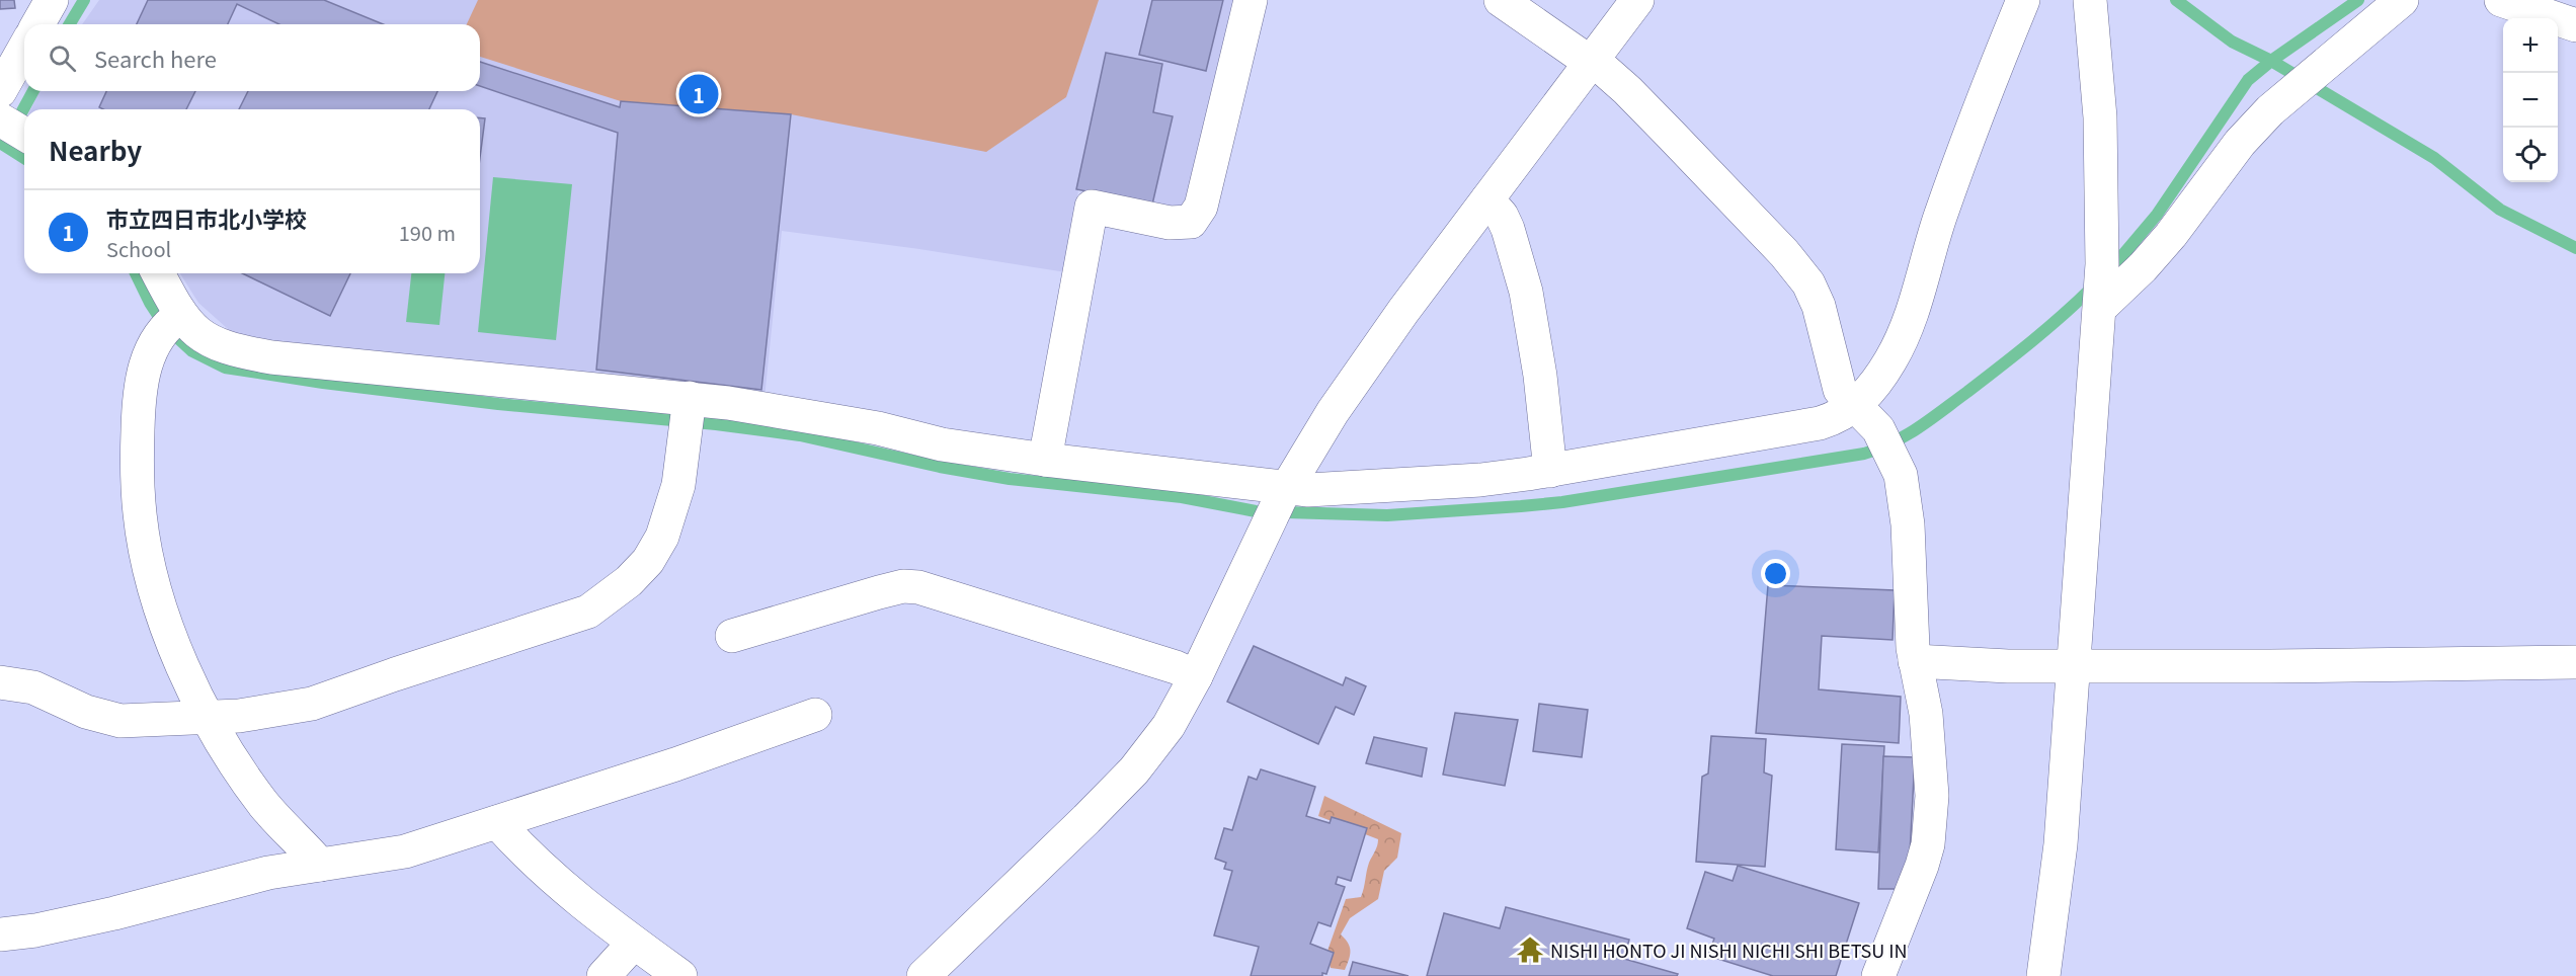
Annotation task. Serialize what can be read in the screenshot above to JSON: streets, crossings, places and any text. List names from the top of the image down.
{
  "places": {
    "temple": ["NISHI HONTO JI NISHI NICHI SHI BETSU IN"]
  },
  "page": {
    "map_buttons": ["+", "−"],
    "search": "Search here",
    "pins": "1",
    "heading": "Nearby",
    "list": [
      {
        "mark": "1",
        "name": "市立四日市北小学校",
        "note": "School",
        "value": "190 m"
      }
    ]
  }
}
